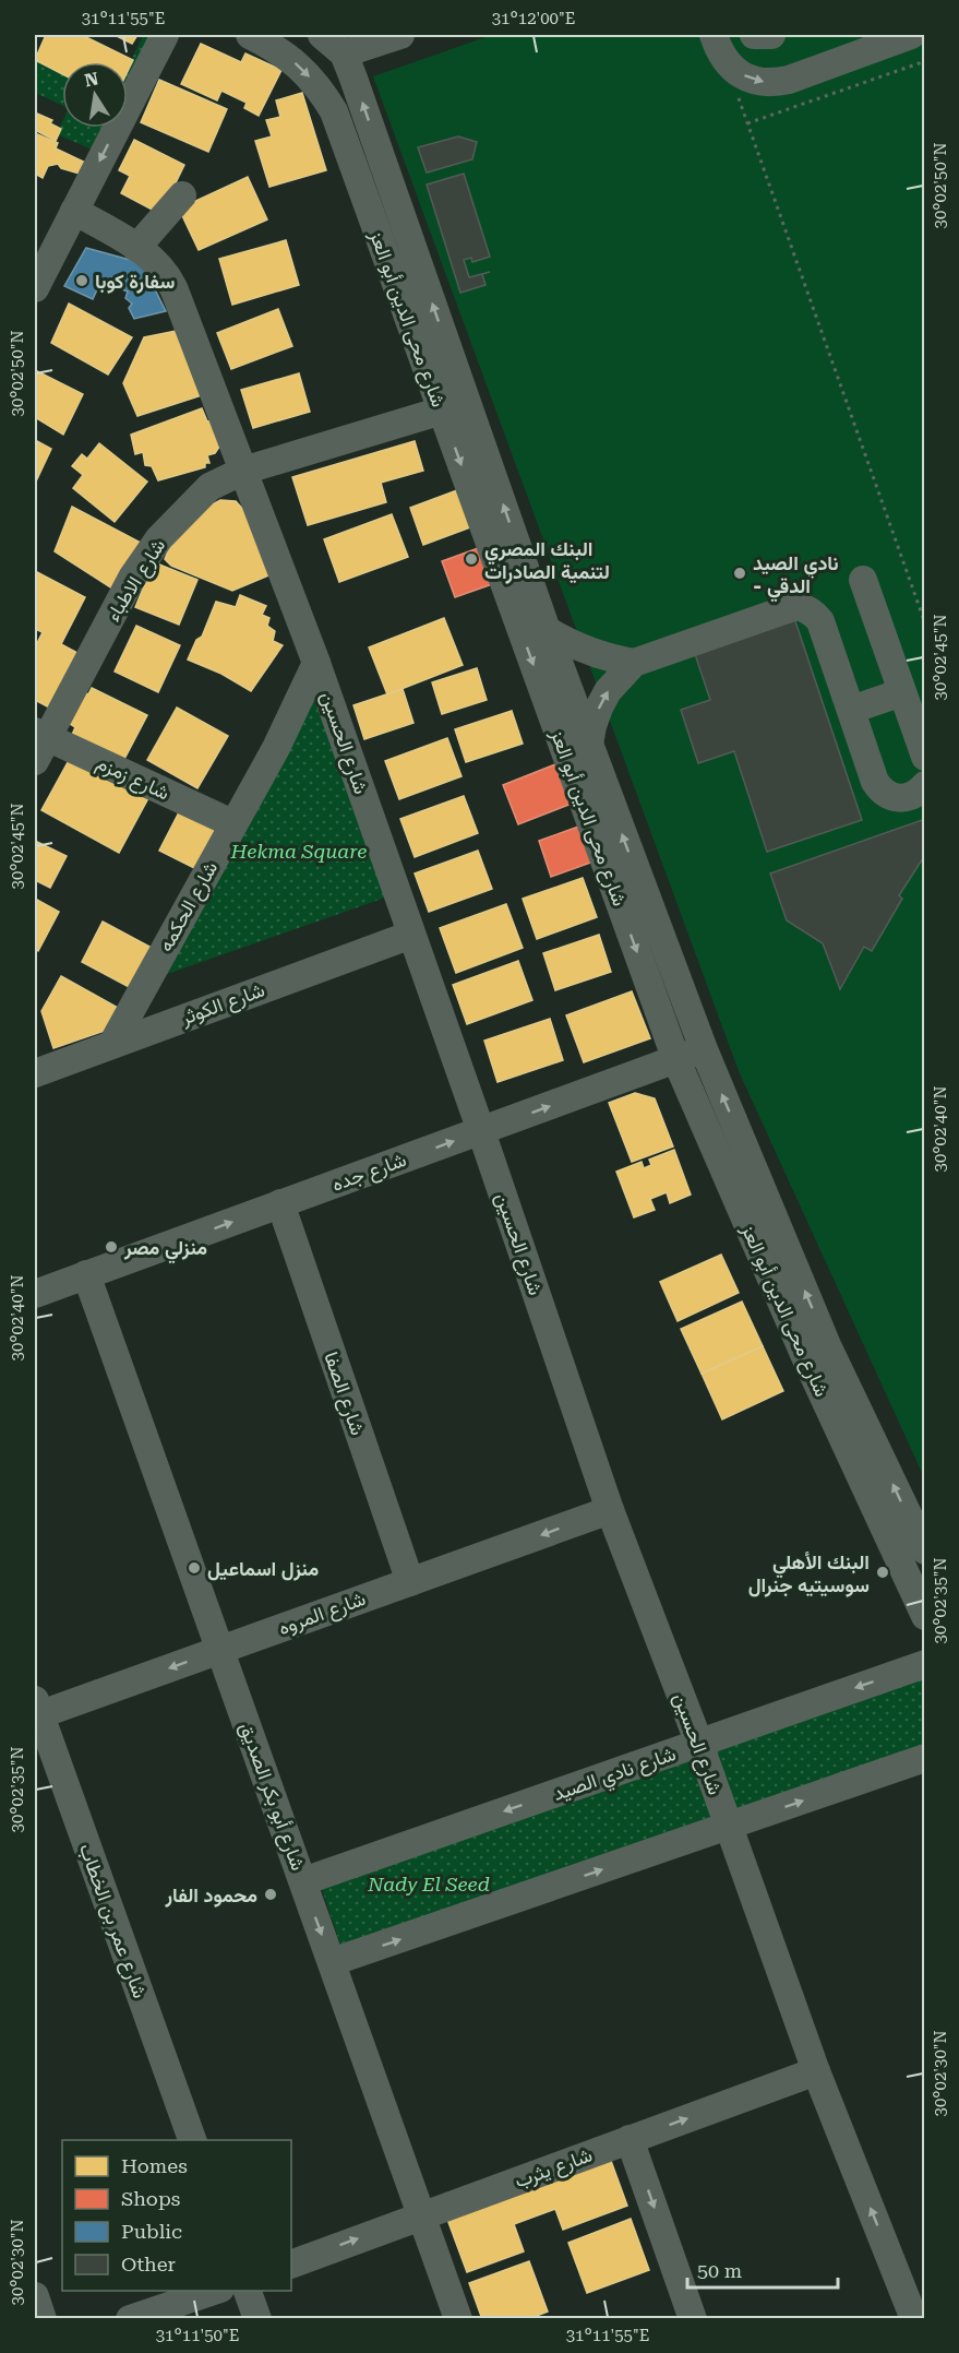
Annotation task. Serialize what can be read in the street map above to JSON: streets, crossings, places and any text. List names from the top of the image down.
{
  "streets": {
    "street": [
      "شارع محى الدين أبو العز",
      "شارع الاطباء",
      "شارع الحسين",
      "شارع زمزم",
      "شارع الحكمه",
      "شارع الكوثر",
      "شارع جده",
      "شارع الصفا",
      "شارع المروه",
      "شارع نادي الصيد",
      "شارع أبو بكر الصديق",
      "شارع عمر بن الخطاب",
      "شارع يثرب"
    ]
  },
  "crossings": [
    ["شارع محى الدين أبو العز", "شارع الاطباء"],
    ["شارع محى الدين أبو العز", "شارع جده"],
    ["شارع الاطباء", "شارع الحسين"],
    ["شارع الاطباء", "شارع زمزم"],
    ["شارع الحسين", "شارع الحكمه"],
    ["شارع الحسين", "شارع الكوثر"],
    ["شارع الحسين", "شارع جده"],
    ["شارع الحسين", "شارع المروه"],
    ["شارع الحسين", "شارع نادي الصيد"],
    ["شارع الحسين", "شارع يثرب"],
    ["شارع زمزم", "شارع الحكمه"],
    ["شارع الحكمه", "شارع الكوثر"],
    ["شارع جده", "شارع الصفا"],
    ["شارع جده", "شارع أبو بكر الصديق"],
    ["شارع الصفا", "شارع المروه"],
    ["شارع المروه", "شارع أبو بكر الصديق"],
    ["شارع المروه", "شارع عمر بن الخطاب"],
    ["شارع نادي الصيد", "شارع أبو بكر الصديق"],
    ["شارع أبو بكر الصديق", "شارع يثرب"]
  ],
  "one_way": ["شارع جده", "شارع المروه", "شارع يثرب"],
  "parks": ["Hekma Square", "Nady El Seed"],
  "places": [
    "سفارة كوبا",
    "البنك المصري لتنمية الصادرات",
    "نادي الصيد - الدقي",
    "منزلي مصر",
    "منزل اسماعيل",
    "البنك الأهلي سوسيتيه جنرال",
    "محمود الفار"
  ],
  "legend": [
    "Homes",
    "Shops",
    "Public",
    "Other"
  ],
  "scale_bar": "50 m",
  "north": "top",
  "coordinates": [
    "31°11'55\"E",
    "31°12'00\"E",
    "30°02'50\"N",
    "30°02'45\"N",
    "30°02'40\"N",
    "30°02'35\"N",
    "30°02'30\"N",
    "31°11'50\"E"
  ]
}
